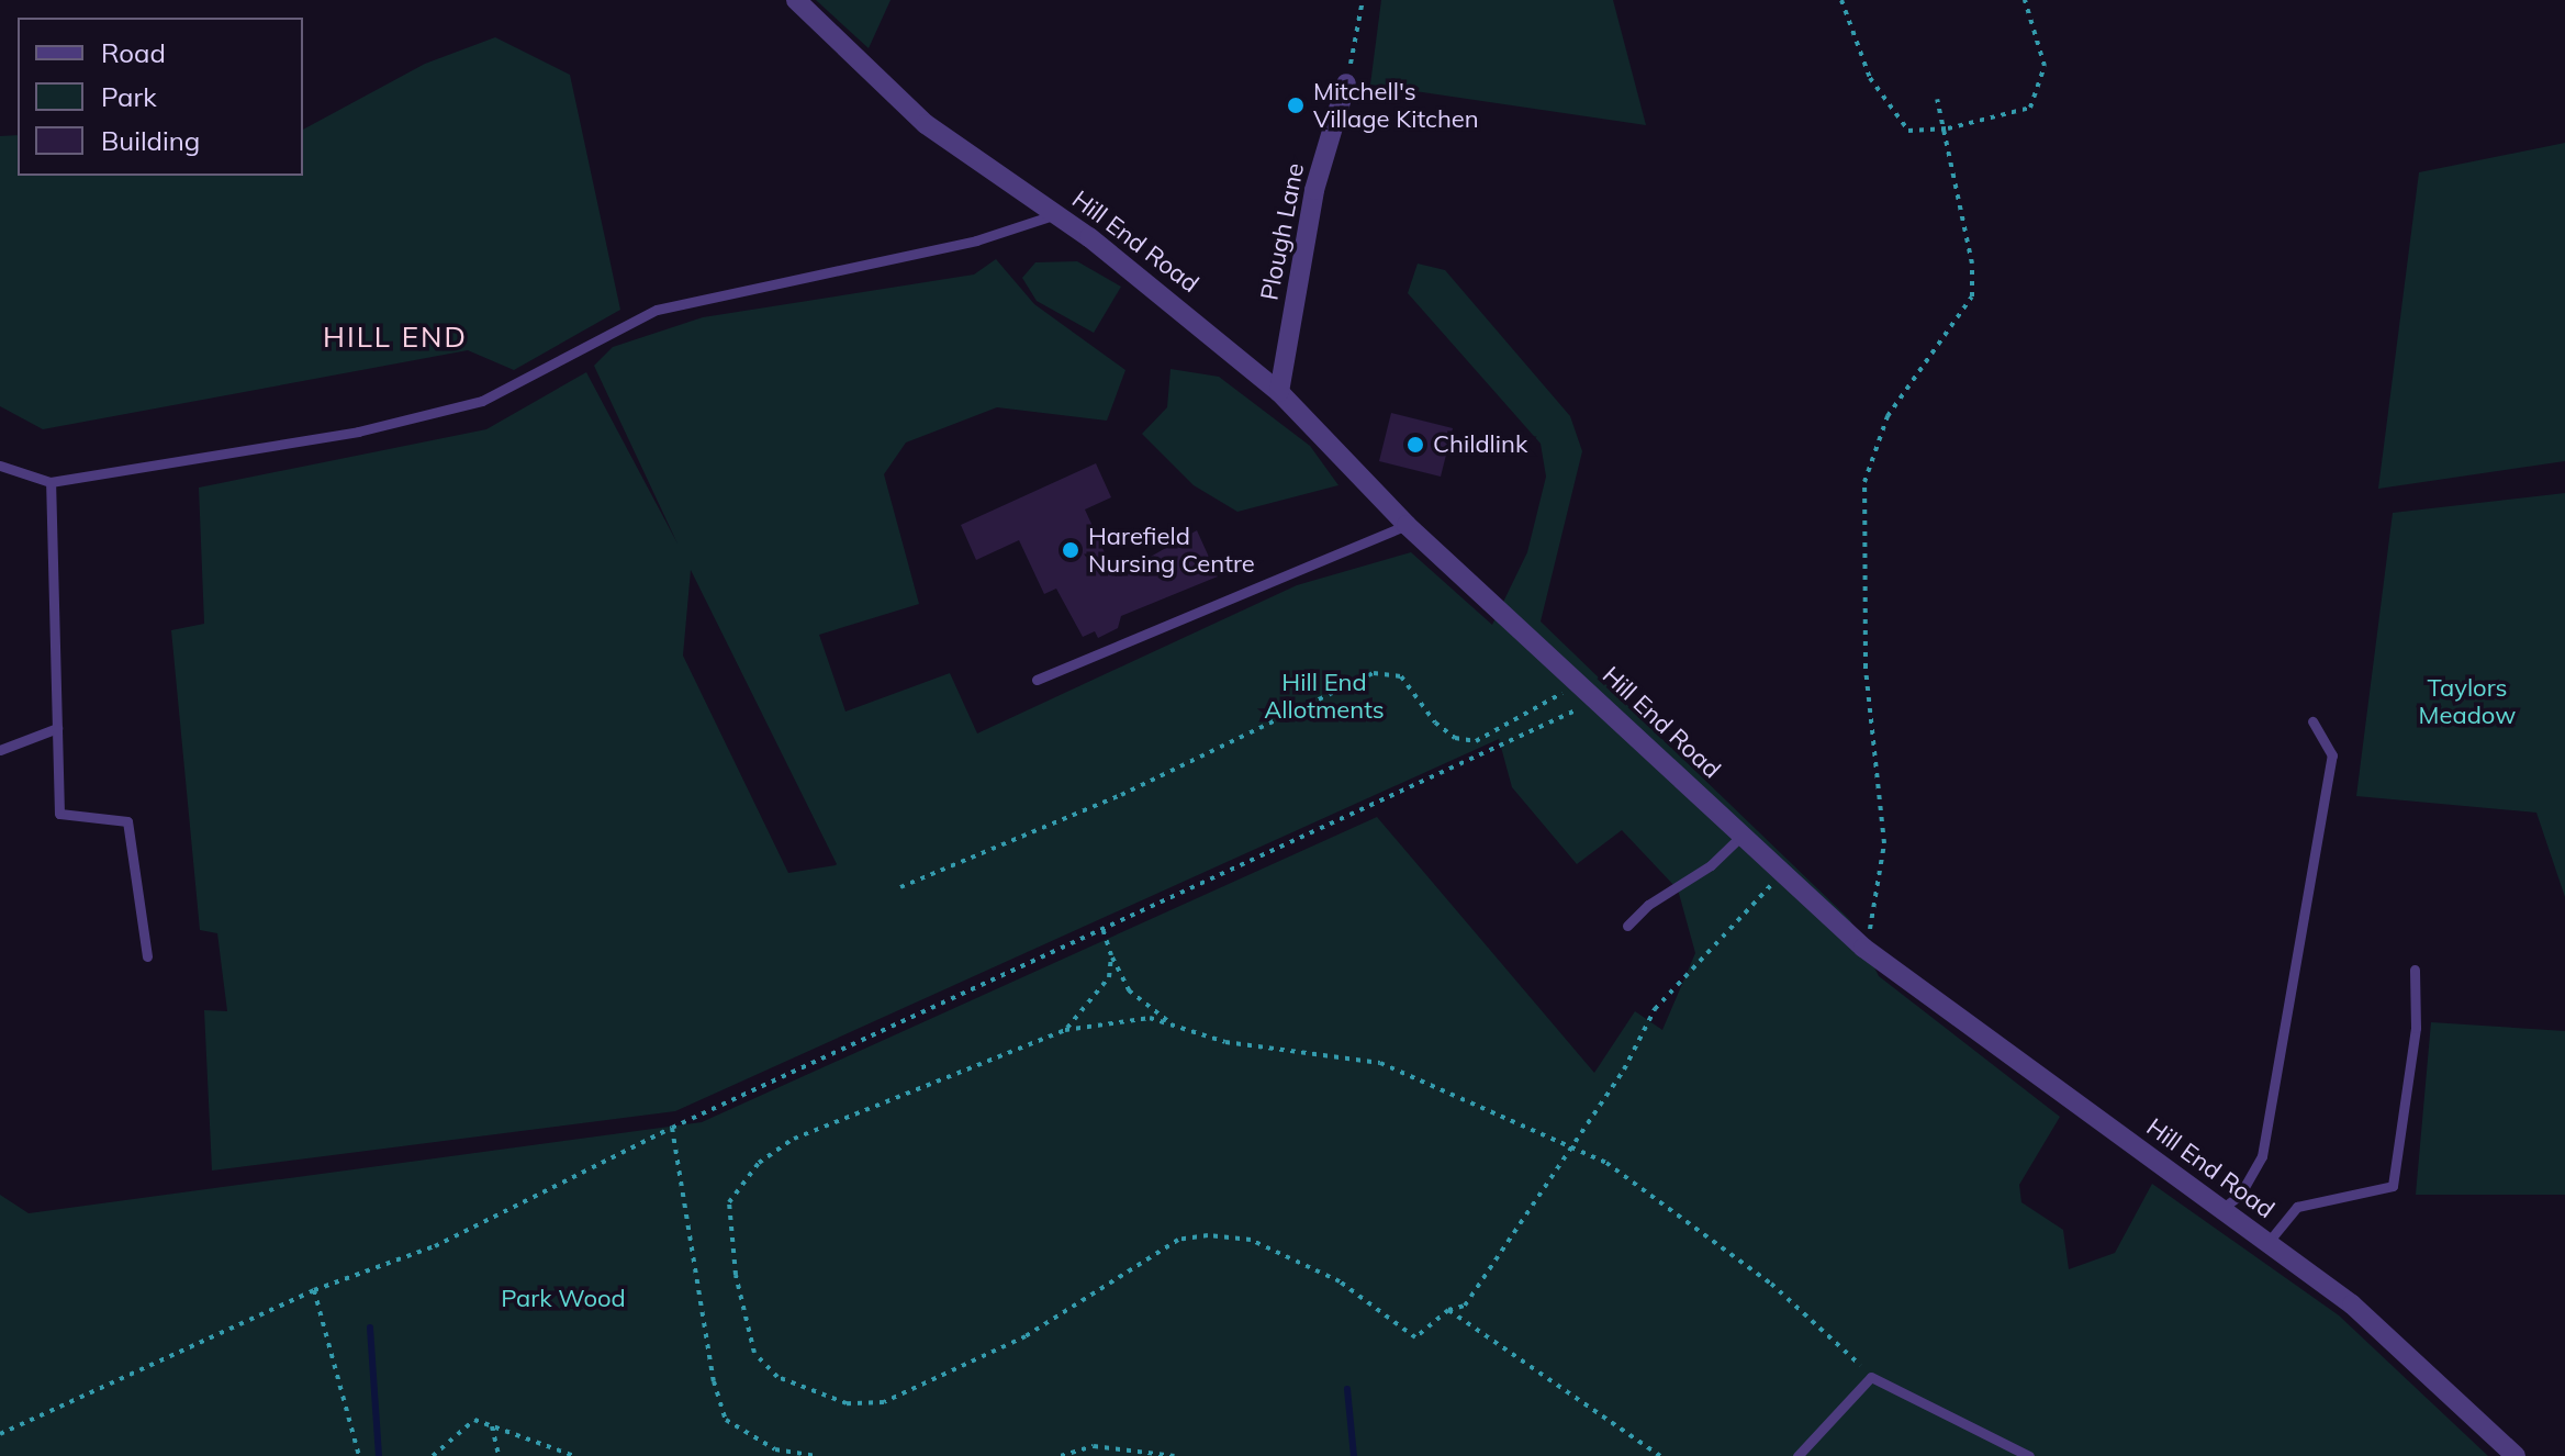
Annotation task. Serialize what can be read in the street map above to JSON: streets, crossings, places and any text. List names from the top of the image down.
{
  "streets": {
    "street": ["Plough Lane", "Hill End Road"]
  },
  "crossings": [
    ["Plough Lane", "Hill End Road"]
  ],
  "districts": ["HILL END"],
  "parks": ["Hill End Allotments", "Taylors Meadow", "Park Wood"],
  "places": ["Mitchell's Village Kitchen", "Childlink", "Harefield Nursing Centre"],
  "legend": ["Road", "Park", "Building"]
}
